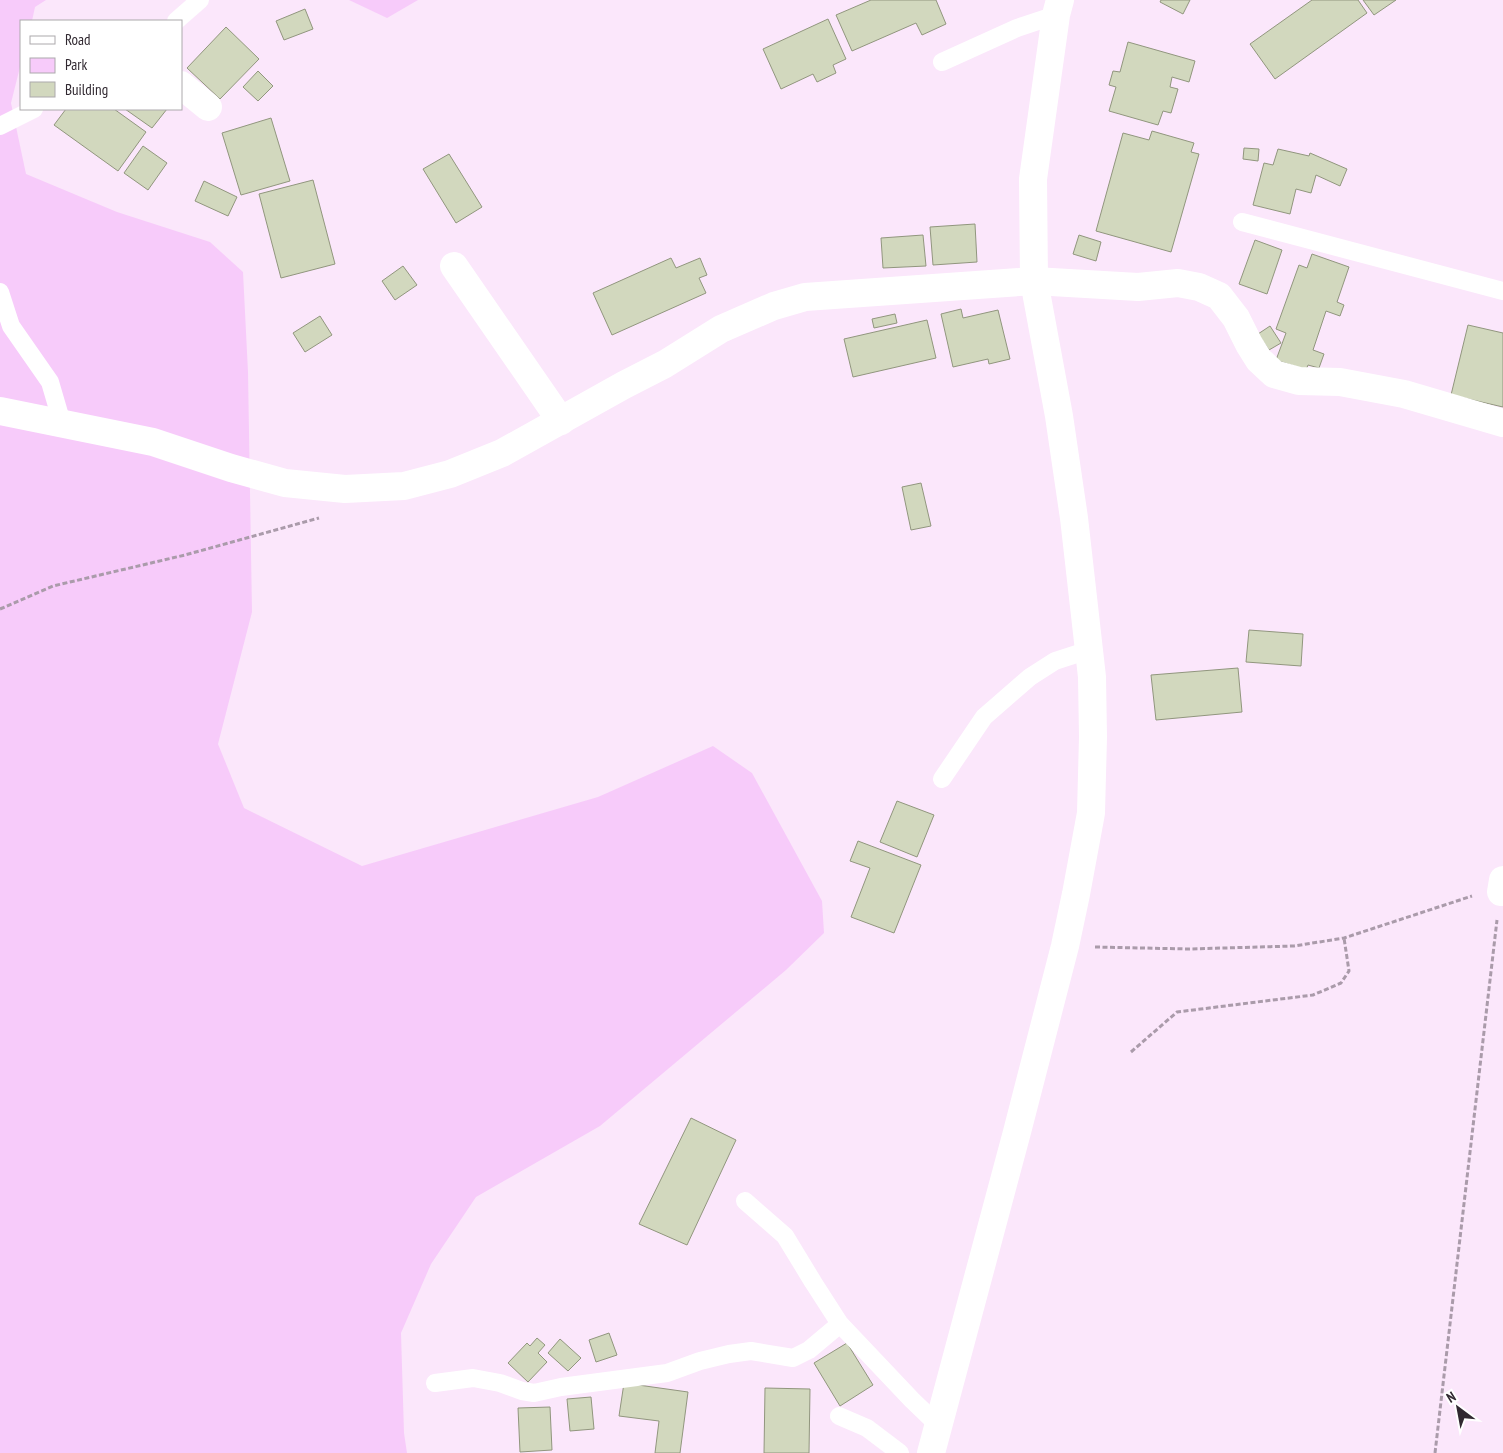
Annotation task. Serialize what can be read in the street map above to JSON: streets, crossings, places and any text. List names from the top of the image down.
{
  "legend": ["Road", "Park", "Building"],
  "north": "top left"
}
